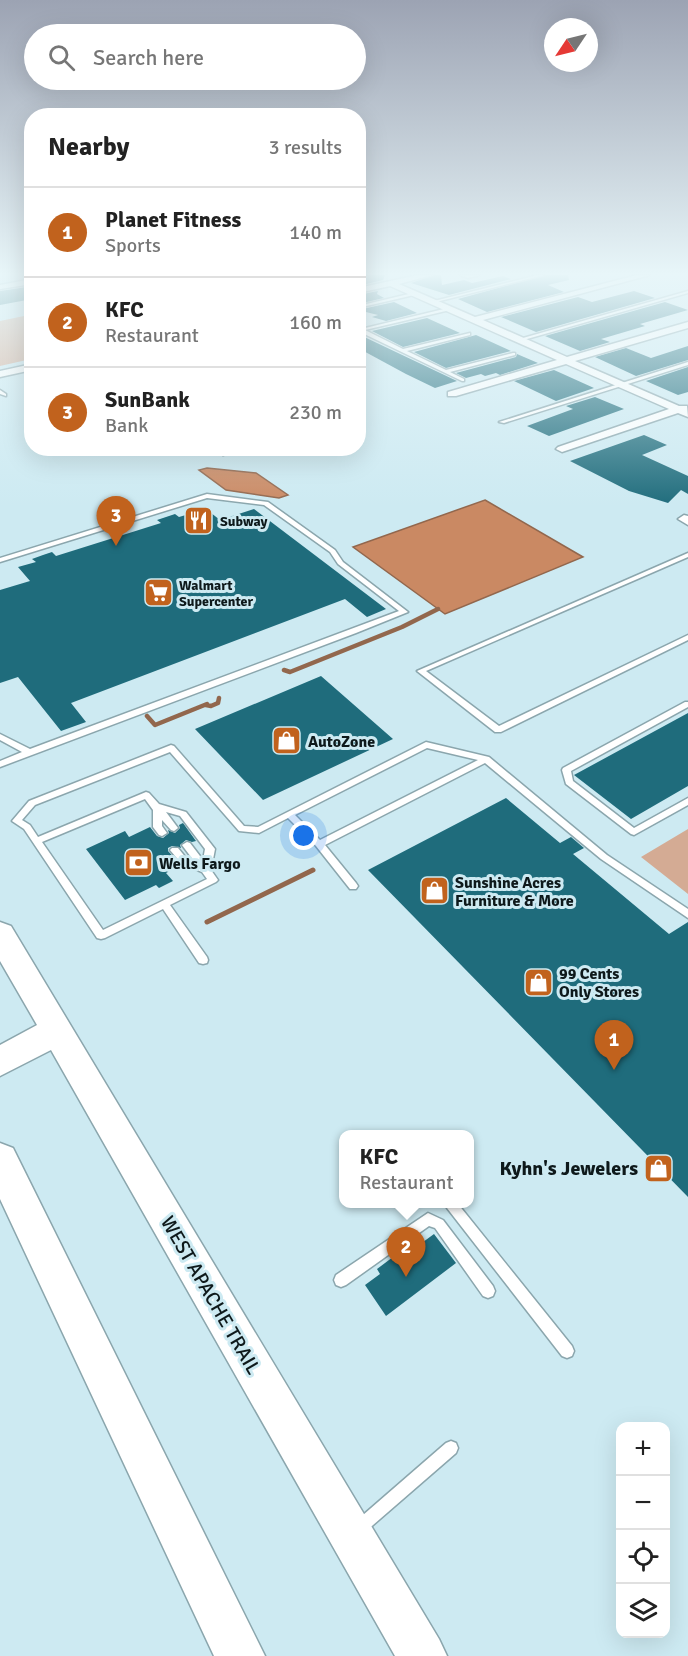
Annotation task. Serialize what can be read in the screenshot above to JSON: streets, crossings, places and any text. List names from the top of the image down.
{
  "streets": {
    "main road": ["WEST APACHE TRAIL"]
  },
  "places": {
    "restaurant": ["Subway"],
    "supermarket": ["Walmart Supercenter"],
    "shop": [
      "AutoZone",
      "Sunshine Acres Furniture & More",
      "99 Cents Only Stores",
      "Kyhn's Jewelers"
    ],
    "bank": ["Wells Fargo"]
  },
  "north": "bottom left",
  "page": {
    "search": "Search here",
    "heading": ["Nearby", "3 results"],
    "list": [
      {
        "mark": "1",
        "name": "Planet Fitness",
        "note": "Sports",
        "value": "140 m"
      },
      {
        "mark": "2",
        "name": "KFC",
        "note": "Restaurant",
        "value": "160 m"
      },
      {
        "mark": "3",
        "name": "SunBank",
        "note": "Bank",
        "value": "230 m"
      }
    ],
    "pins": ["3", "1", "2"],
    "popup": ["KFC", "Restaurant"],
    "map_buttons": ["+", "−"]
  }
}
